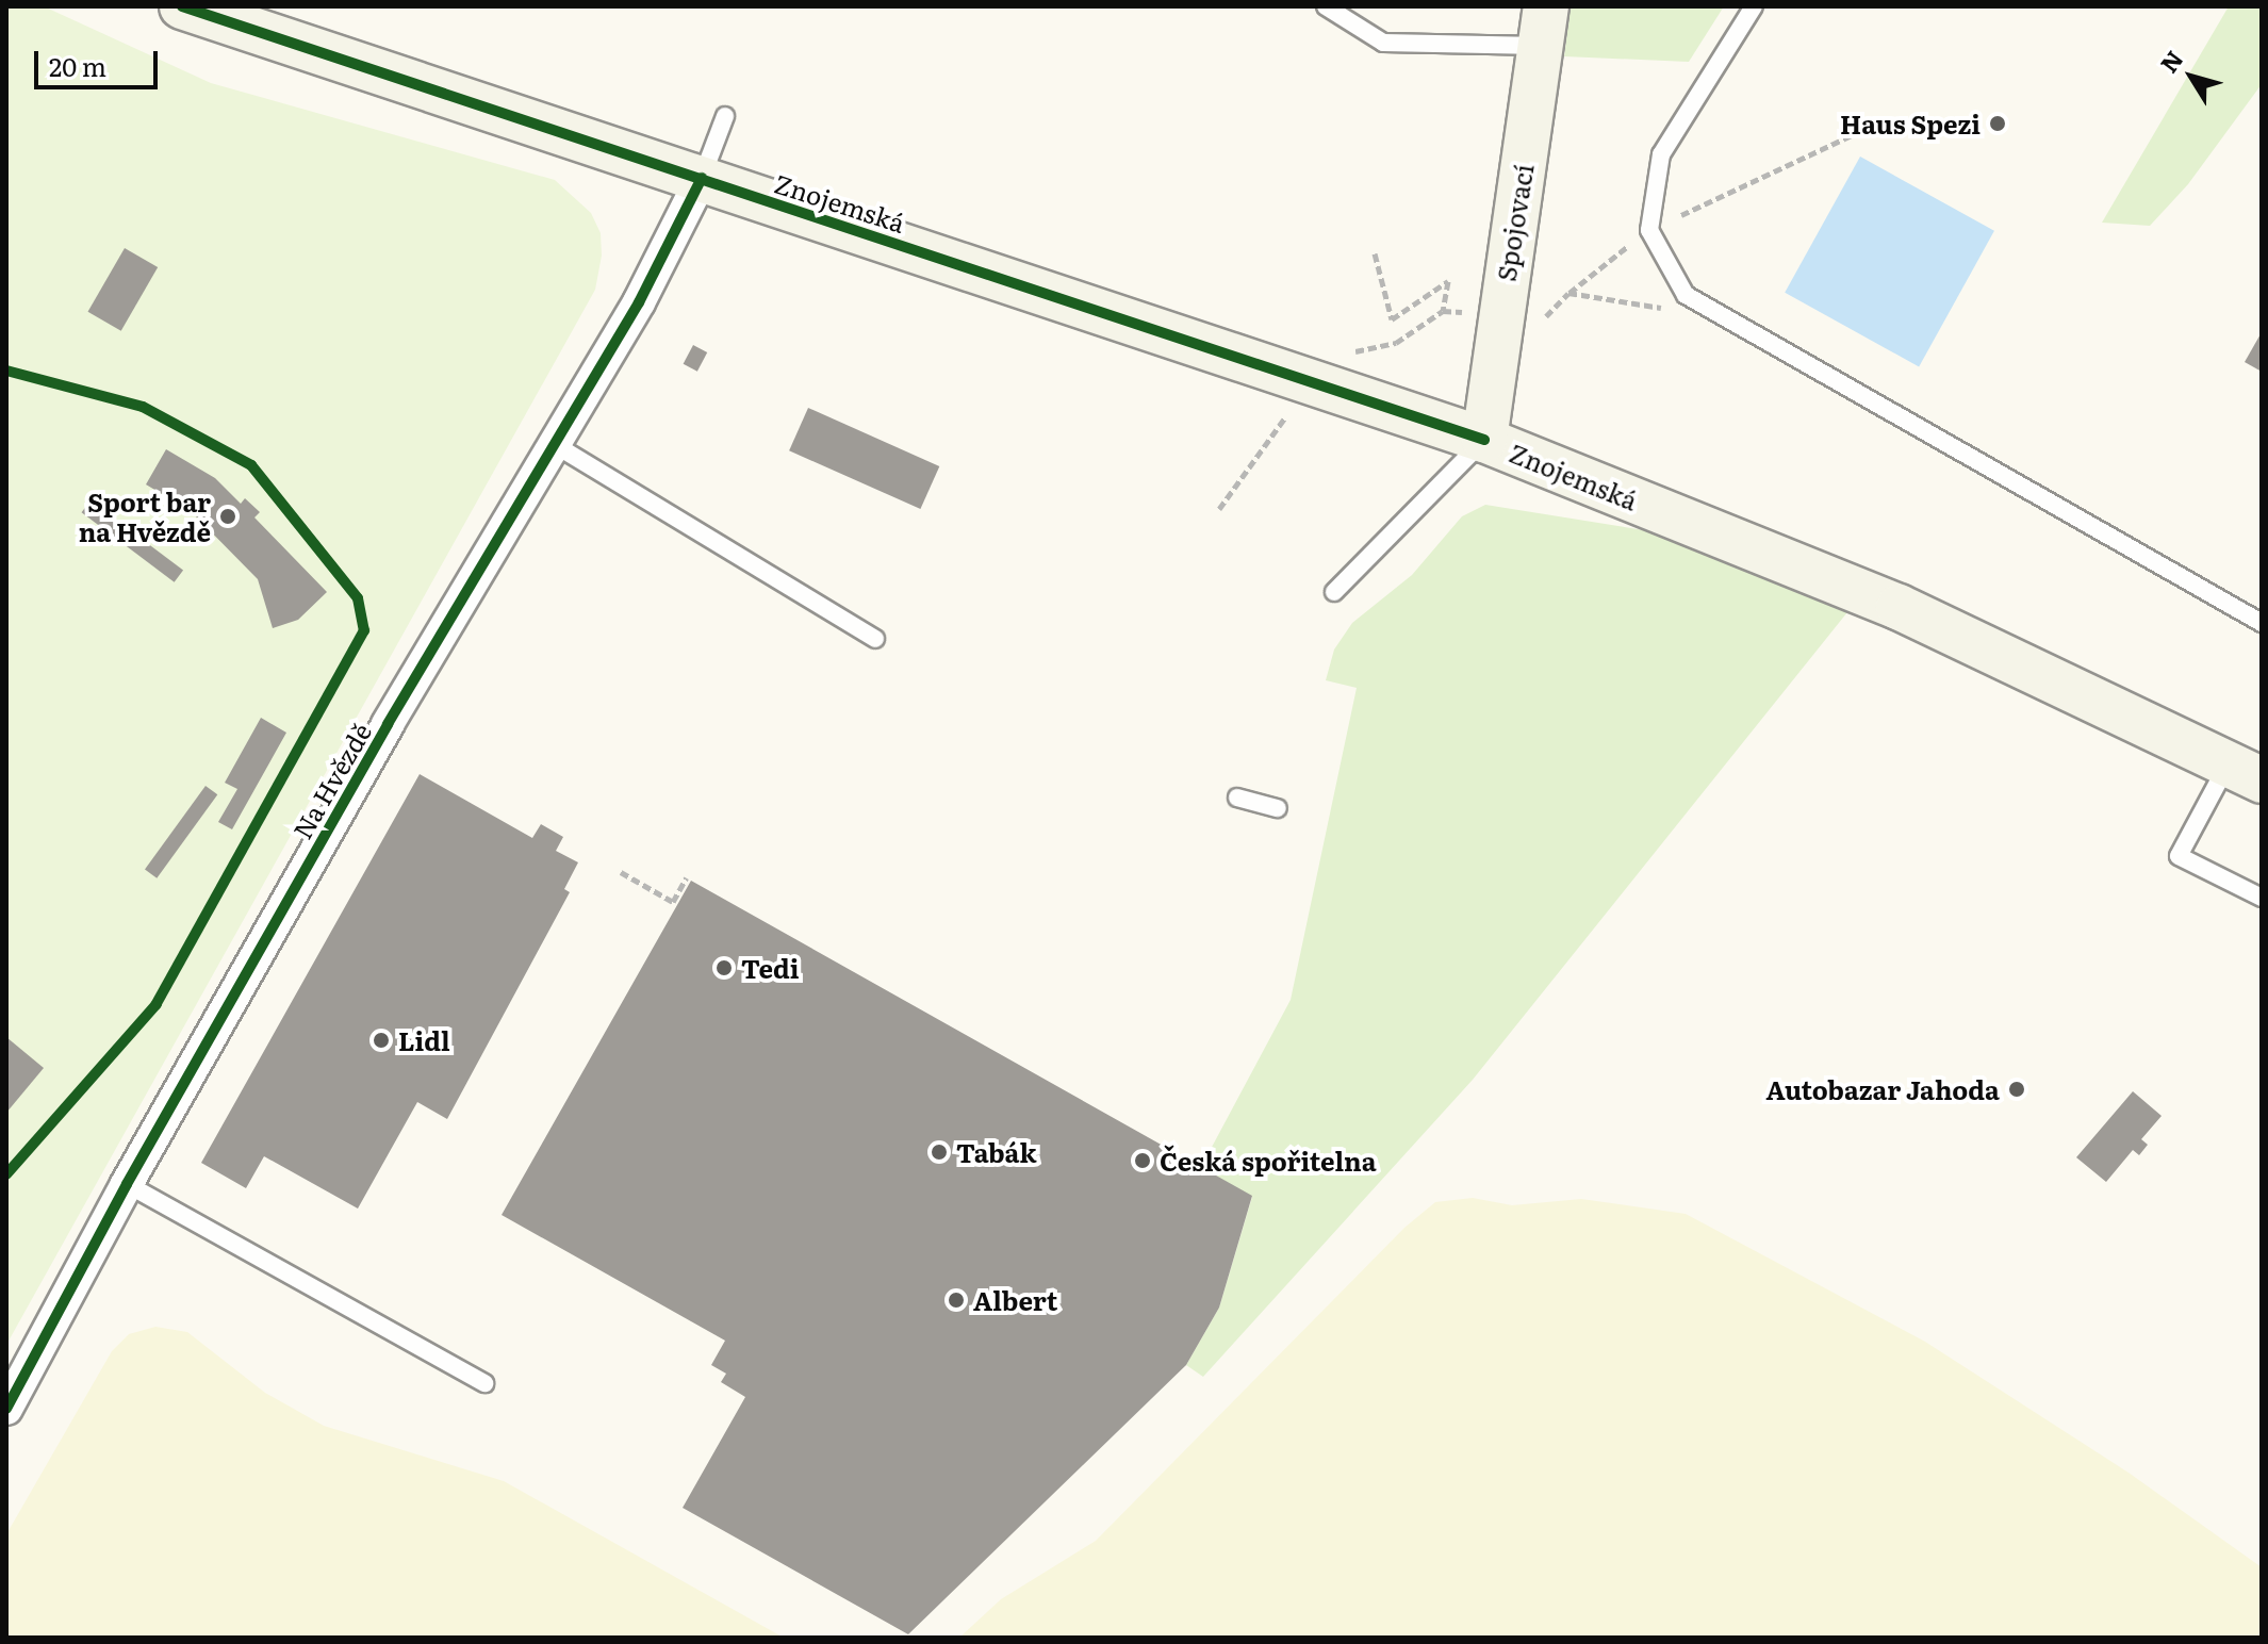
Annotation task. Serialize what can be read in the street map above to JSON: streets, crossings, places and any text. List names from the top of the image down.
{
  "streets": {
    "street": ["Znojemská", "Spojovací", "Na Hvězdě"]
  },
  "crossings": [
    ["Znojemská", "Spojovací"],
    ["Znojemská", "Na Hvězdě"]
  ],
  "places": [
    "Haus Spezi",
    "Sport bar na Hvězdě",
    "Tedi",
    "Lidl",
    "Autobazar Jahoda",
    "Tabák",
    "Česká spořitelna",
    "Albert"
  ],
  "scale_bar": "20 m",
  "north": "top left"
}
